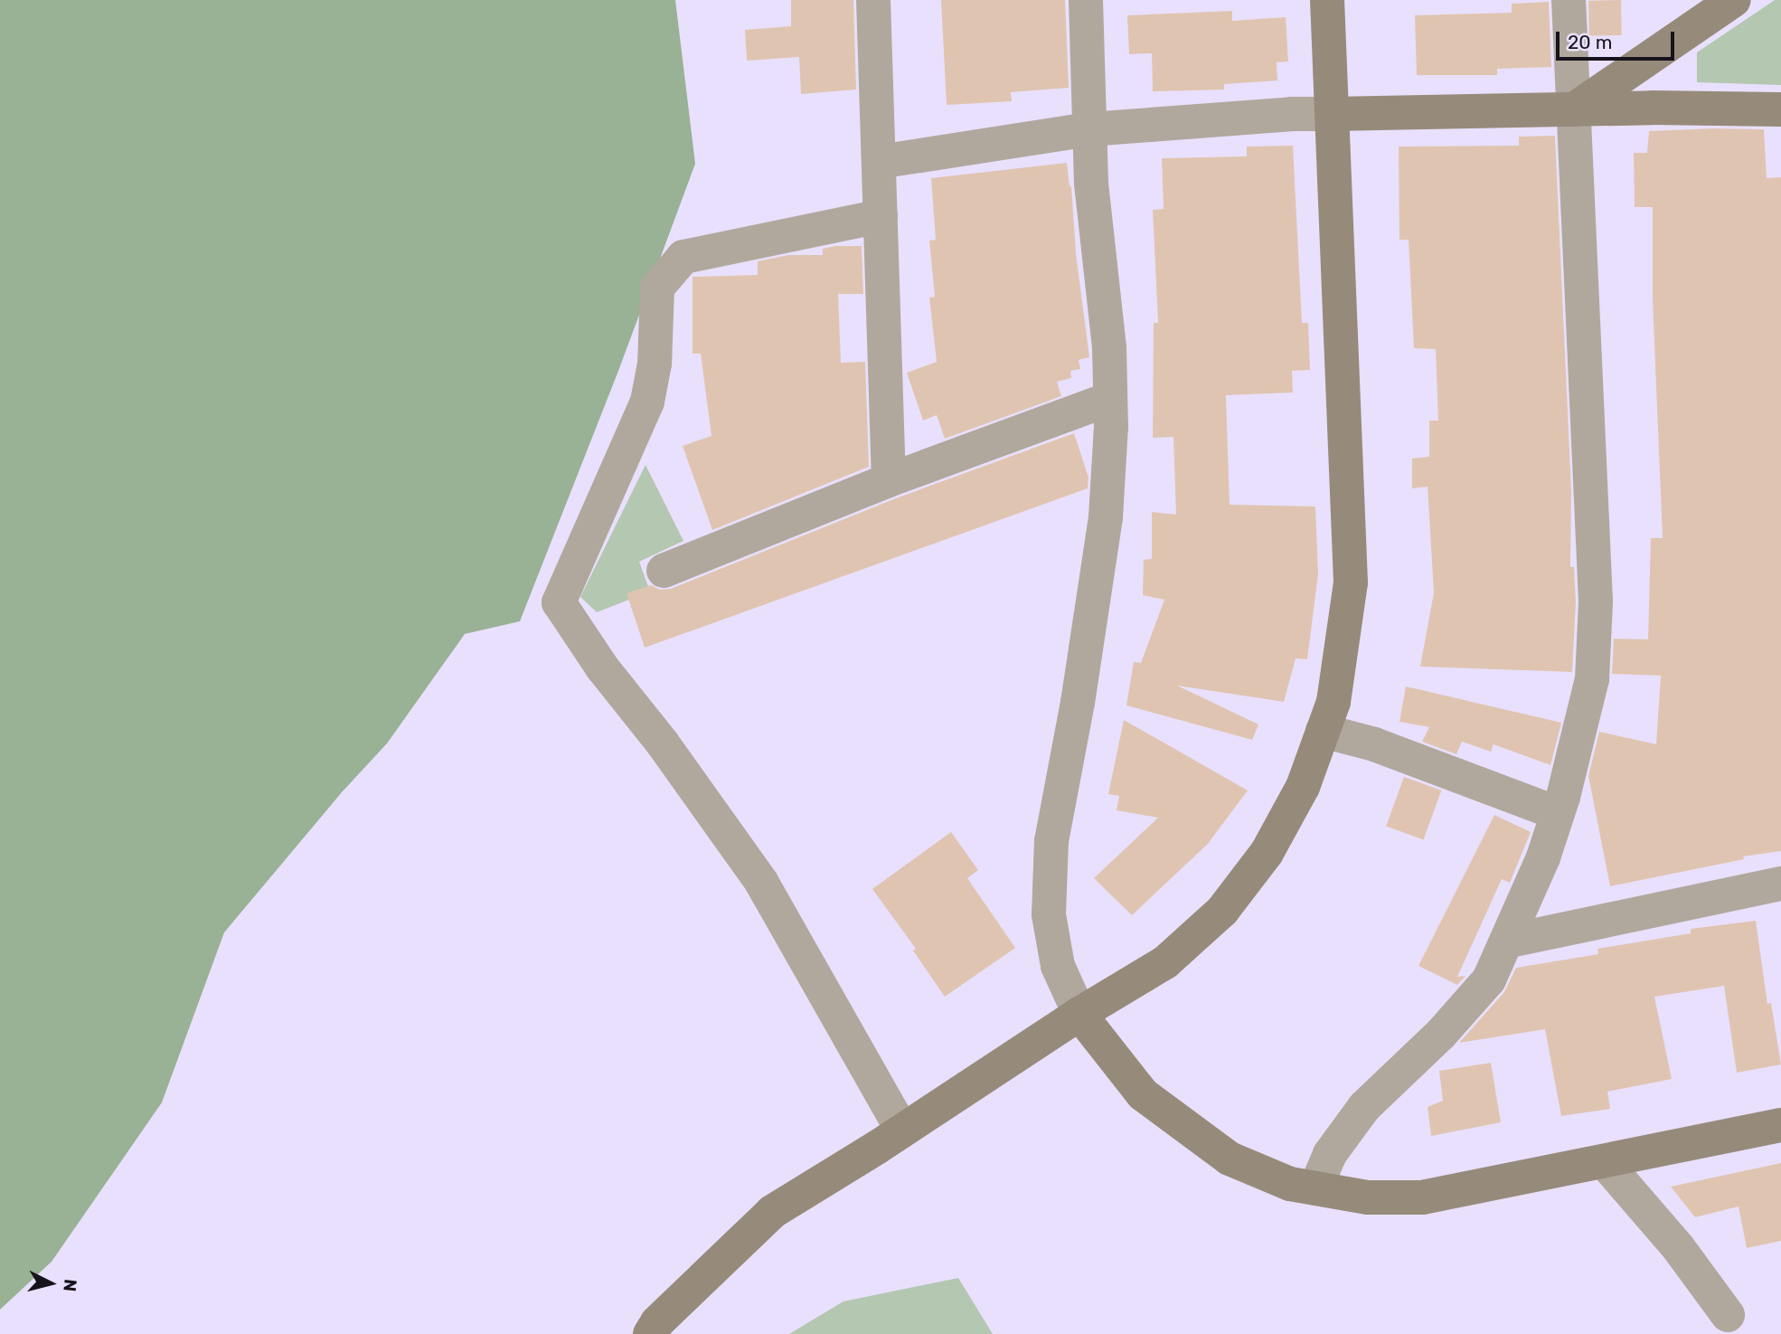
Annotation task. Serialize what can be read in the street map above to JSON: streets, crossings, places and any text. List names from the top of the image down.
{
  "scale_bar": "20 m",
  "north": "right"
}
